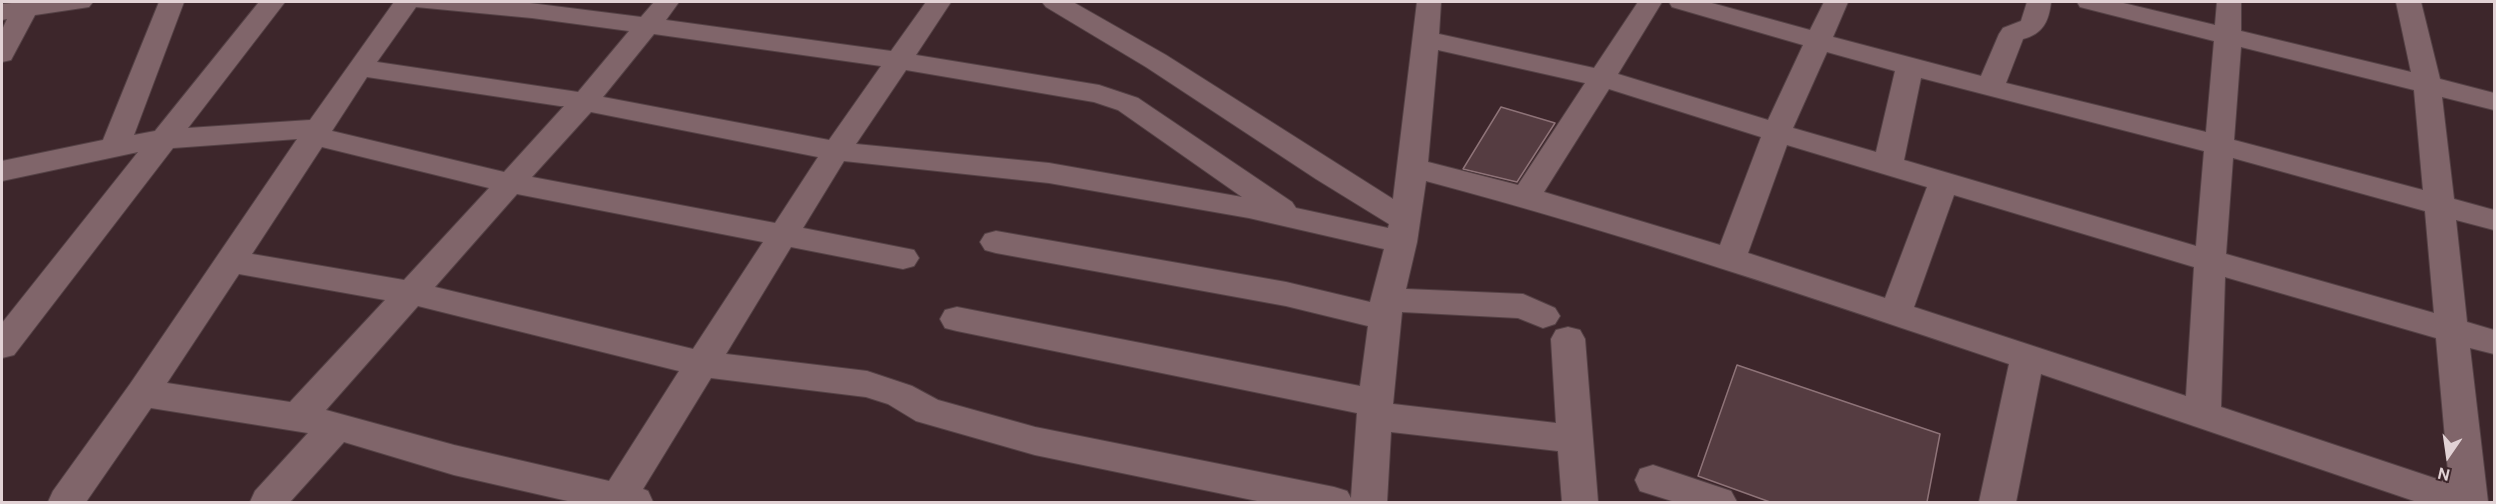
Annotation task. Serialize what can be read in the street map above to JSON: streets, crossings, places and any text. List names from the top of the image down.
{
  "north": "bottom"
}
